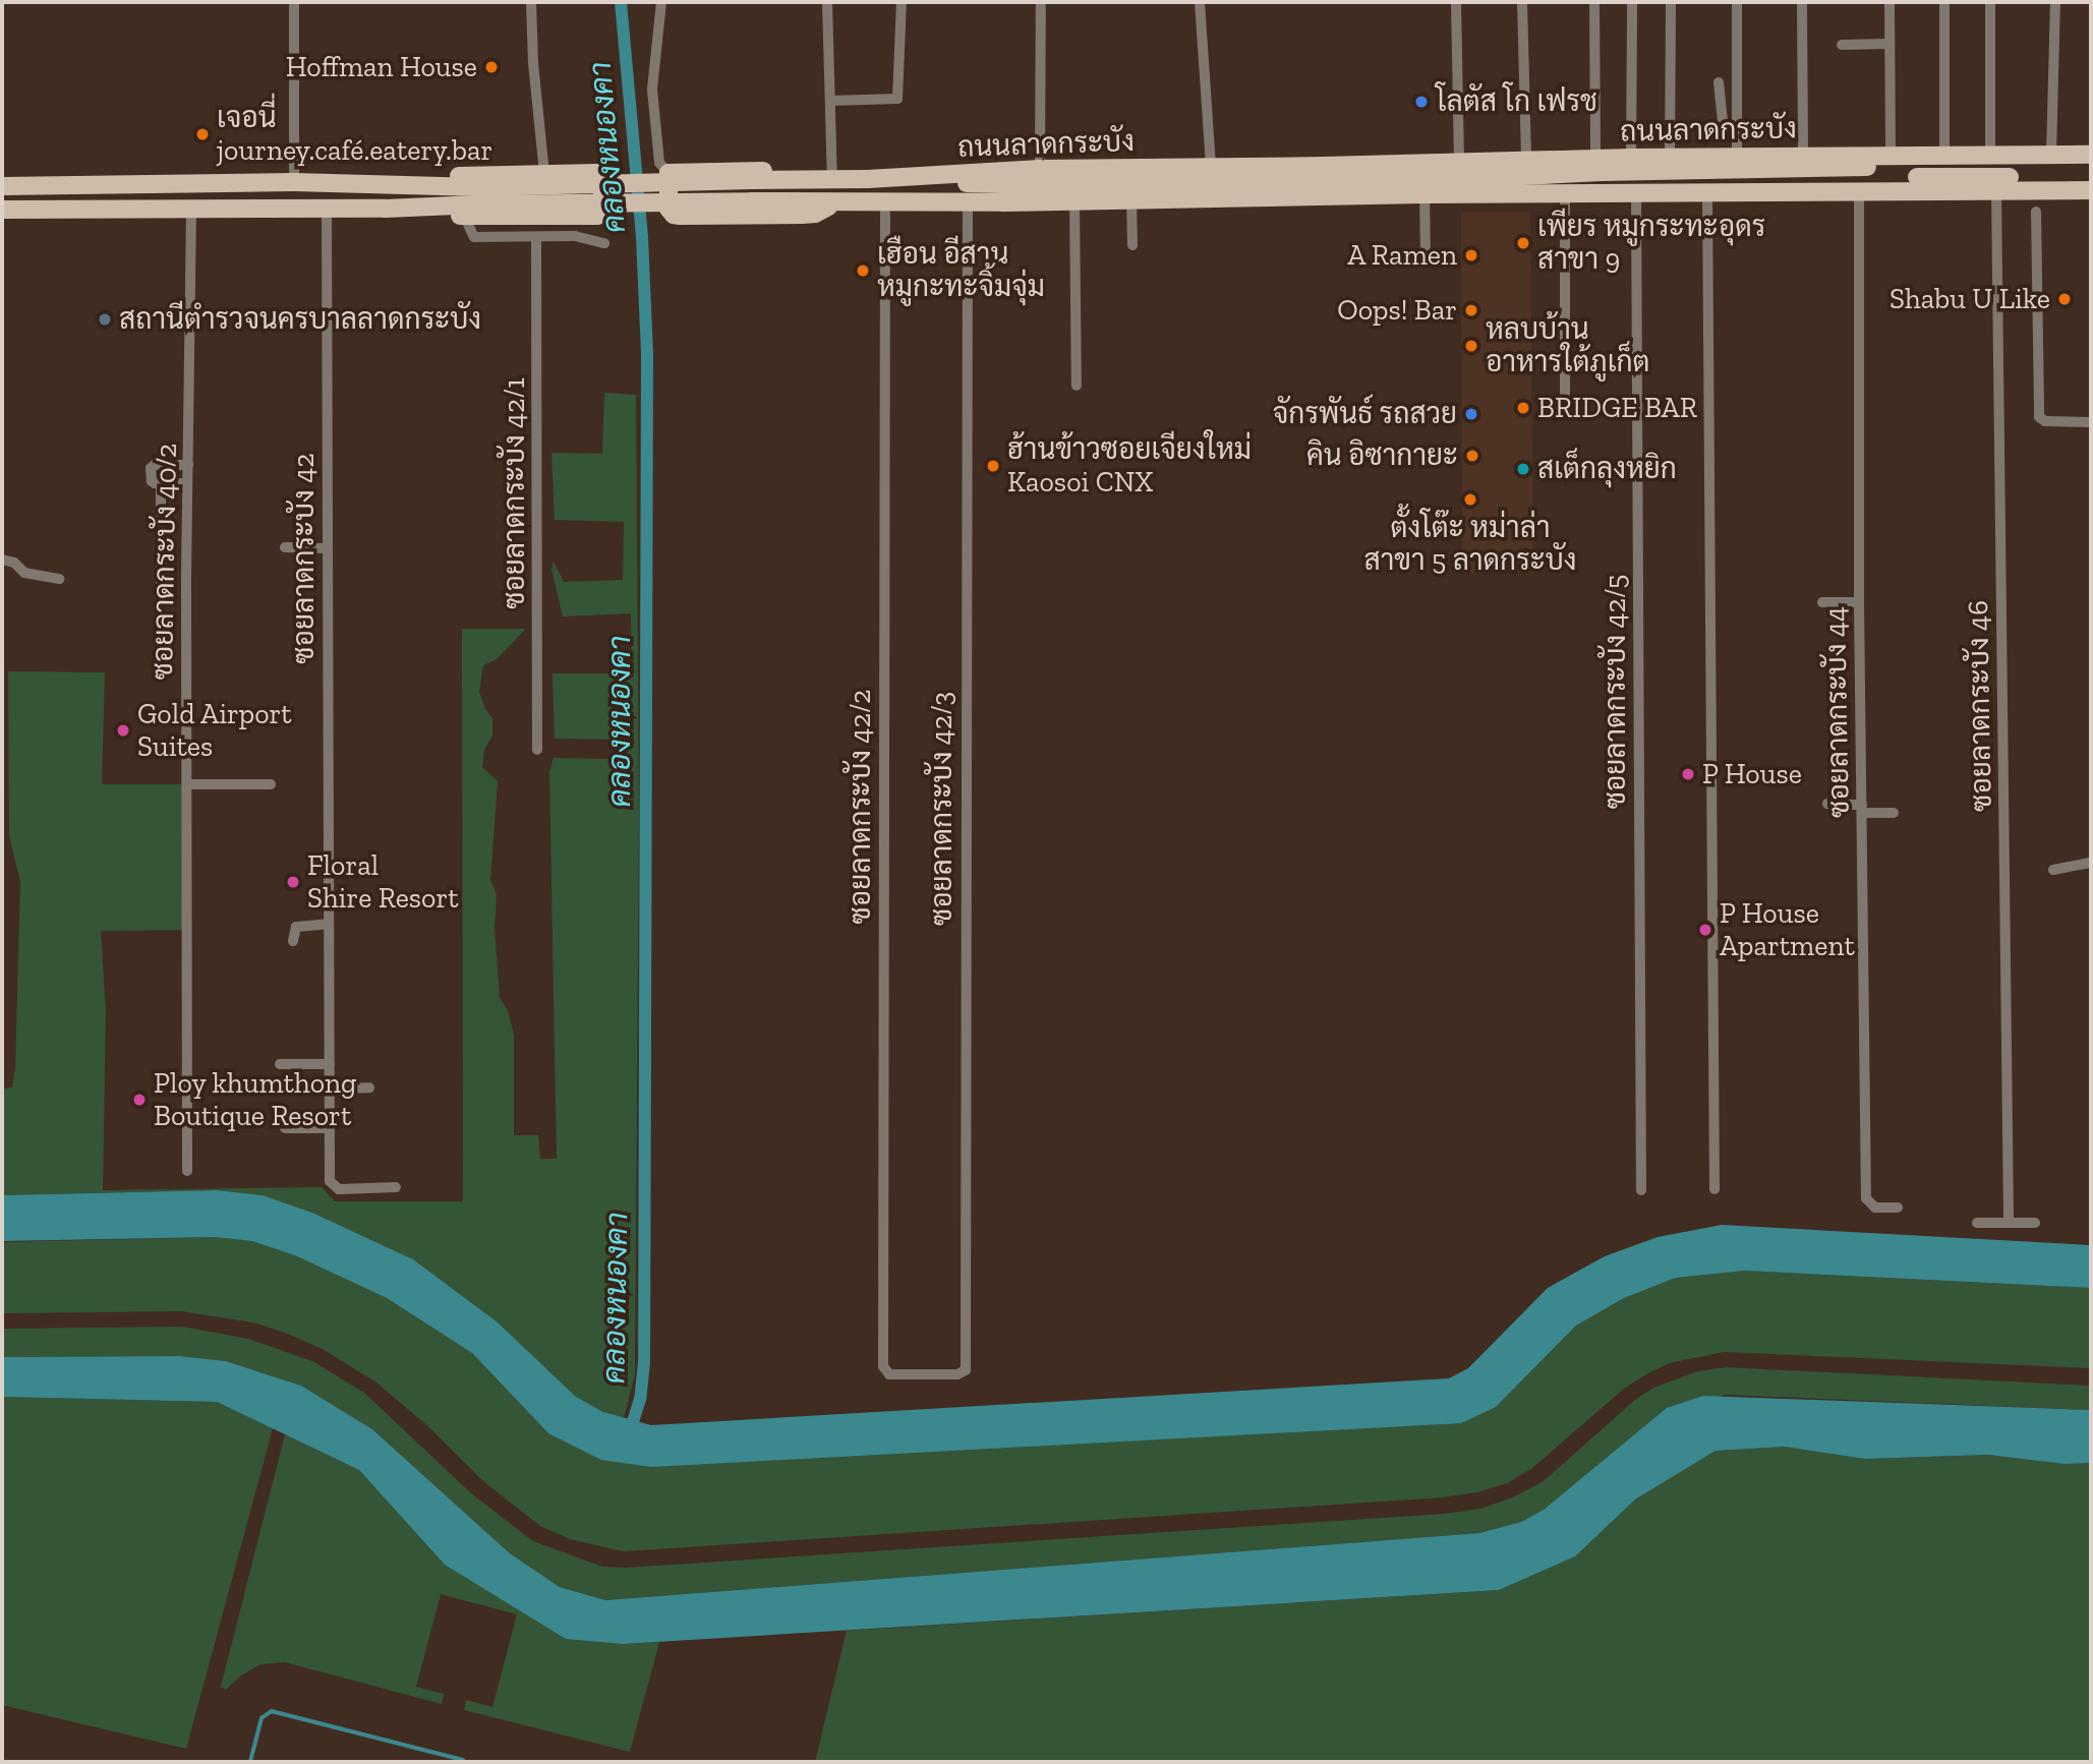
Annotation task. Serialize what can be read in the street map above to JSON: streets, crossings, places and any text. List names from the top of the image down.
{
  "streets": {
    "main road": ["ถนนลาดกระบัง"],
    "street": [
      "ซอยลาดกระบัง 42/1",
      "ซอยลาดกระบัง 42",
      "ซอยลาดกระบัง 40/2",
      "ซอยลาดกระบัง 42/5",
      "ซอยลาดกระบัง 46",
      "ซอยลาดกระบัง 44",
      "ซอยลาดกระบัง 42/2",
      "ซอยลาดกระบัง 42/3"
    ]
  },
  "crossings": [
    ["ถนนลาดกระบัง", "ซอยลาดกระบัง 42"],
    ["ถนนลาดกระบัง", "ซอยลาดกระบัง 40/2"],
    ["ถนนลาดกระบัง", "ซอยลาดกระบัง 42/5"],
    ["ถนนลาดกระบัง", "ซอยลาดกระบัง 46"],
    ["ถนนลาดกระบัง", "ซอยลาดกระบัง 44"],
    ["ถนนลาดกระบัง", "ซอยลาดกระบัง 42/2"],
    ["ถนนลาดกระบัง", "ซอยลาดกระบัง 42/3"],
    ["ซอยลาดกระบัง 42/2", "ซอยลาดกระบัง 42/3"]
  ],
  "water": ["คลองหนองคา"],
  "places": [
    "Hoffman House",
    "โลตัส โก เฟรช",
    "เจอนี่ journey.café.eatery.bar",
    "เพียร หมูกระทะอุดร สาขา 9",
    "A Ramen",
    "เฮือน อีสาน หมูกะทะจิ้มจุ่ม",
    "Shabu U Like",
    "Oops! Bar",
    "สถานีตำรวจนครบาลลาดกระบัง",
    "หลบบ้าน อาหารใต้ภูเก็ต",
    "BRIDGE BAR",
    "จักรพันธ์ รถสวย",
    "คิน อิซากายะ",
    "ฮ้านข้าวซอยเจียงใหม่ Kaosoi CNX",
    "สเต็กลุงหยิก",
    "ตั้งโต๊ะ หม่าล่า สาขา 5 ลาดกระบัง",
    "Gold Airport Suites",
    "P House",
    "Floral Shire Resort",
    "P House Apartment",
    "Ploy khumthong Boutique Resort"
  ]
}
